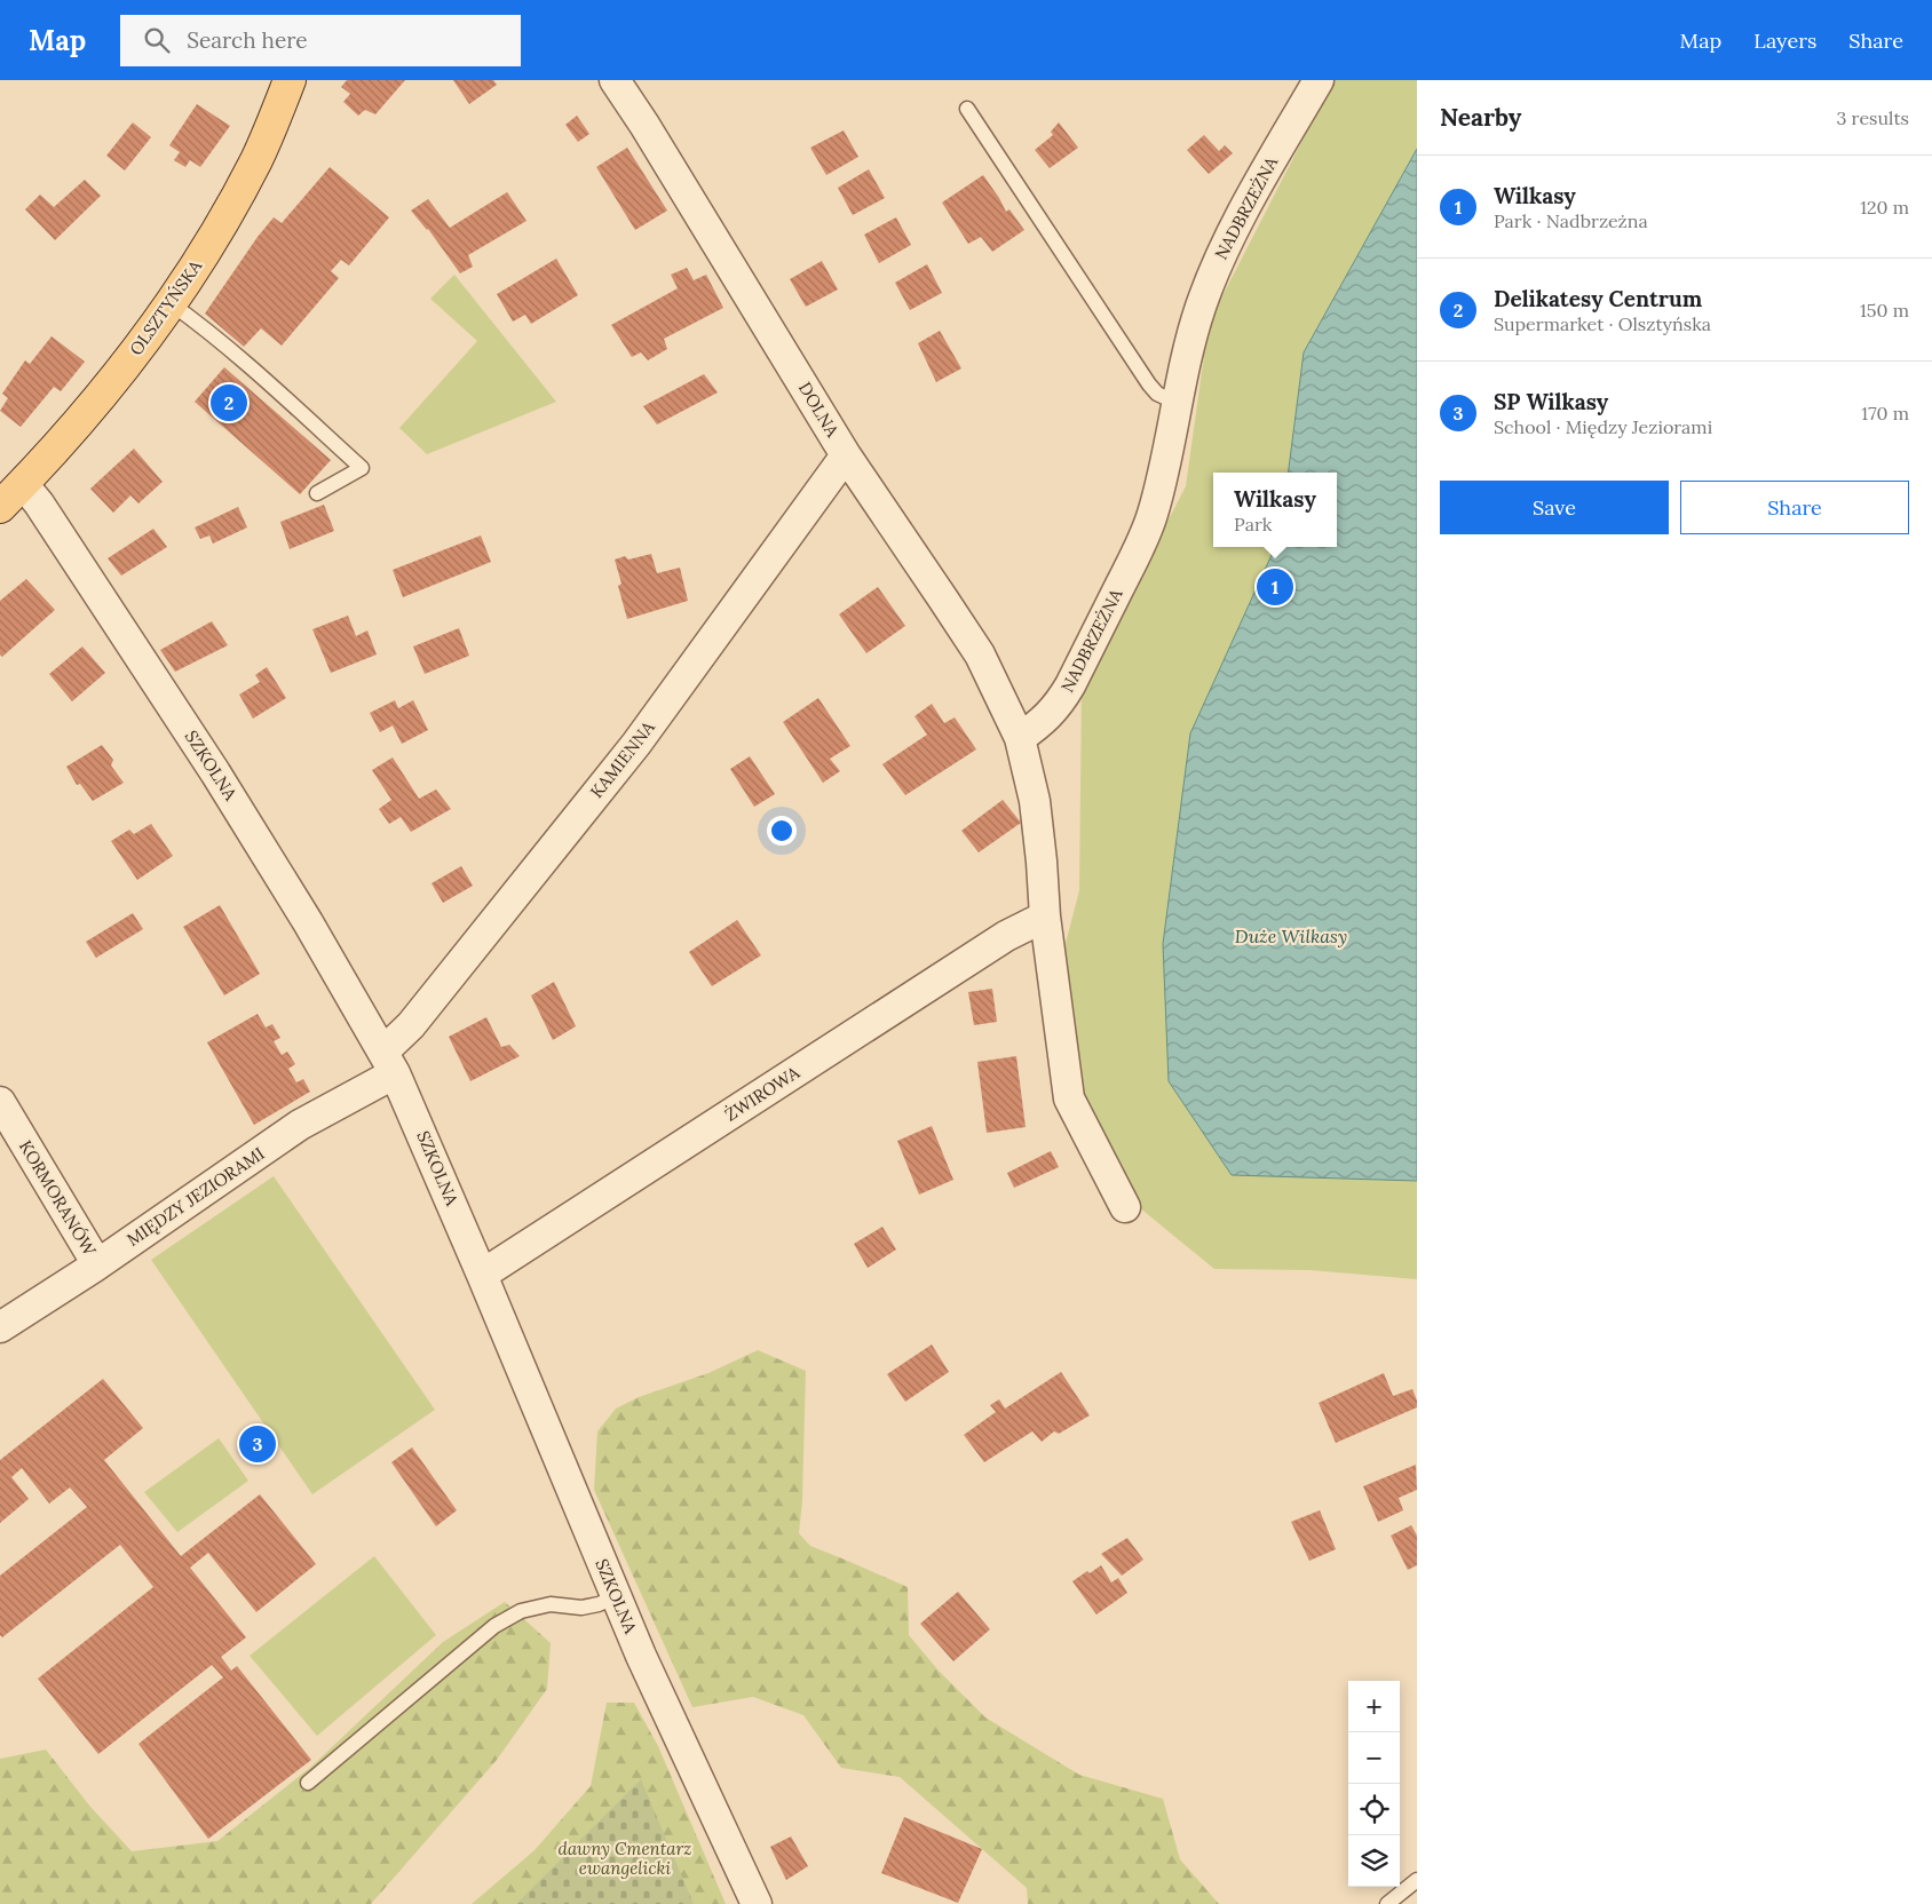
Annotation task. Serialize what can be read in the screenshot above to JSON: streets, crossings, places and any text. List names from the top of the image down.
{
  "streets": {
    "main road": ["OLSZTYŃSKA"],
    "street": [
      "NADBRZEŻNA",
      "DOLNA",
      "KAMIENNA",
      "SZKOLNA",
      "ŻWIROWA",
      "MIĘDZY JEZIORAMI",
      "KORMORANÓW"
    ]
  },
  "crossings": [
    ["NADBRZEŻNA", "DOLNA"],
    ["OLSZTYŃSKA", "SZKOLNA"],
    ["DOLNA", "KAMIENNA"],
    ["KAMIENNA", "SZKOLNA"],
    ["KAMIENNA", "MIĘDZY JEZIORAMI"],
    ["SZKOLNA", "ŻWIROWA"],
    ["SZKOLNA", "MIĘDZY JEZIORAMI"],
    ["MIĘDZY JEZIORAMI", "KORMORANÓW"]
  ],
  "water": ["Duże Wilkasy"],
  "parks": ["dawny Cmentarz ewangelicki"],
  "page": {
    "header": "Map",
    "search": "Search here",
    "nav": ["Map", "Layers", "Share"],
    "heading": ["Nearby", "3 results"],
    "list": [
      {
        "mark": "1",
        "name": "Wilkasy",
        "note": "Park · Nadbrzeżna",
        "value": "120 m"
      },
      {
        "mark": "2",
        "name": "Delikatesy Centrum",
        "note": "Supermarket · Olsztyńska",
        "value": "150 m"
      },
      {
        "mark": "3",
        "name": "SP Wilkasy",
        "note": "School · Między Jeziorami",
        "value": "170 m"
      }
    ],
    "pins": ["2", "1", "3"],
    "buttons": ["Save", "Share"],
    "popup": ["Wilkasy", "Park"],
    "map_buttons": ["+", "−"]
  }
}
